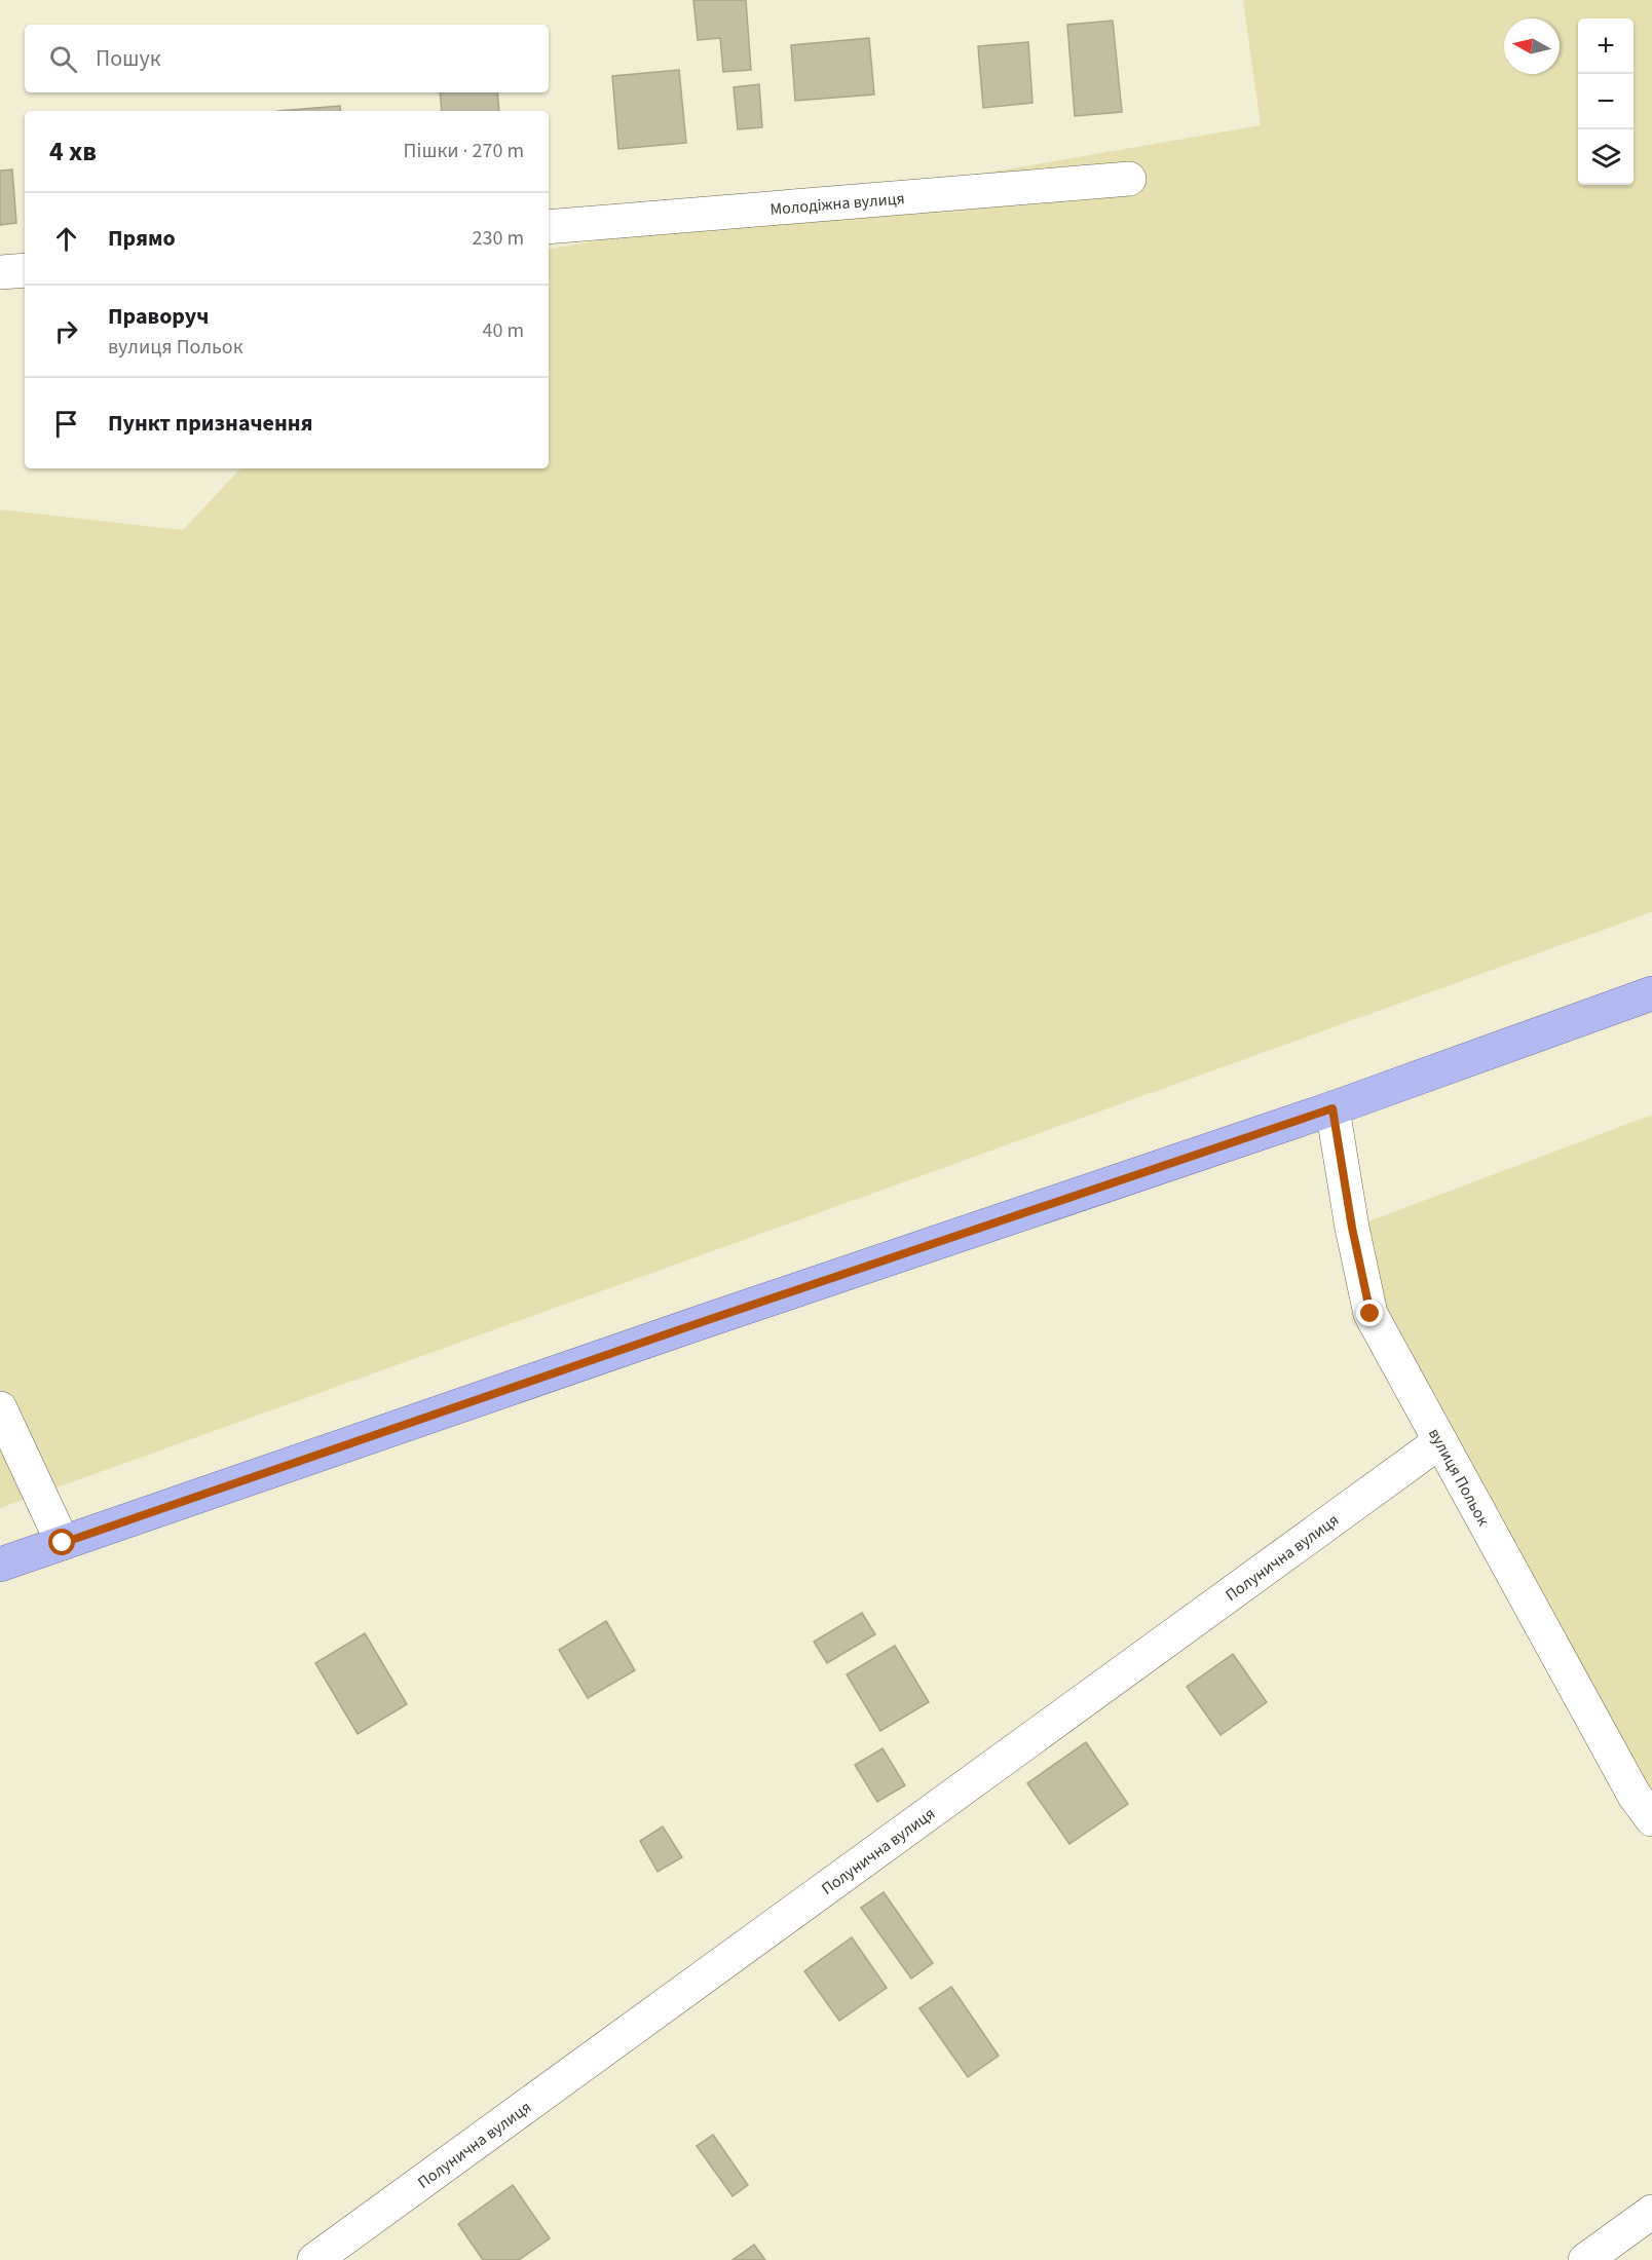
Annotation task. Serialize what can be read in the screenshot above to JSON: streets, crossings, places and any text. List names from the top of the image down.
{
  "streets": {
    "street": ["Молодіжна вулиця", "вулиця Польок", "Полунична вулиця"]
  },
  "crossings": [
    ["вулиця Польок", "Полунична вулиця"]
  ],
  "north": "left",
  "page": {
    "map_buttons": ["+", "−"],
    "search": "Пошук",
    "heading": ["4 хв", "Пішки · 270 m"],
    "list": [
      ["Прямо", "230 m"],
      ["Праворуч", "вулиця Польок", "40 m"],
      "Пункт призначення"
    ]
  }
}
